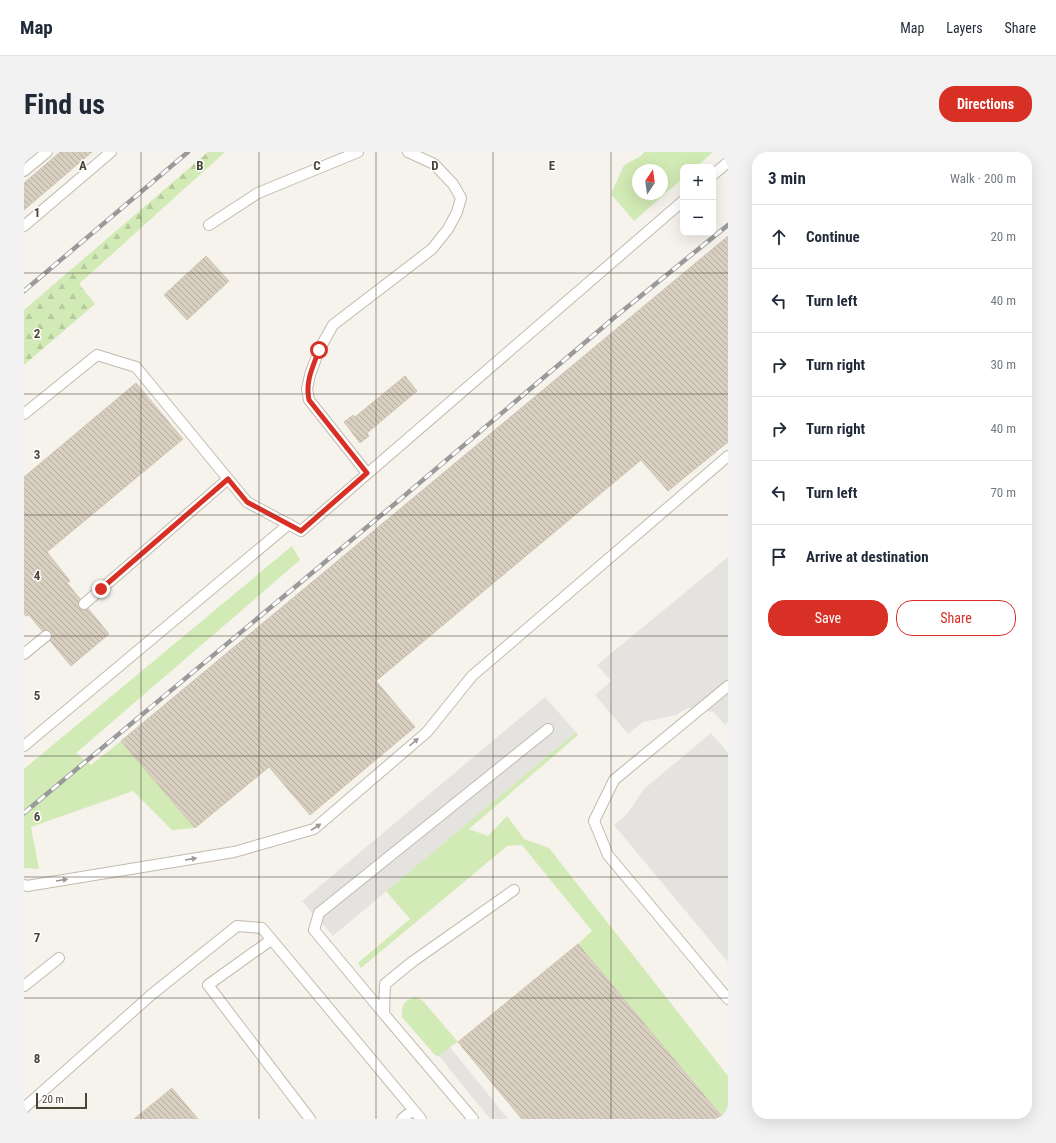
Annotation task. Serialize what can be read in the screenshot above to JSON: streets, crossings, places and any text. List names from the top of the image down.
{
  "scale_bar": "20 m",
  "north": "top",
  "page": {
    "header": "Map",
    "nav": ["Map", "Layers", "Share"],
    "buttons": [
      "Directions",
      ["Save", "Share"]
    ],
    "title": "Find us",
    "heading": ["3 min", "Walk · 200 m"],
    "map_buttons": ["+", "−"],
    "list": [
      ["Continue", "20 m"],
      ["Turn left", "40 m"],
      ["Turn right", "30 m"],
      ["Turn right", "40 m"],
      ["Turn left", "70 m"],
      "Arrive at destination"
    ],
    "scale": "20 m"
  },
  "grid": {
    "columns": [
      "A",
      "B",
      "C",
      "D",
      "E"
    ],
    "rows": [
      "1",
      "2",
      "3",
      "4",
      "5",
      "6",
      "7",
      "8"
    ]
  }
}
